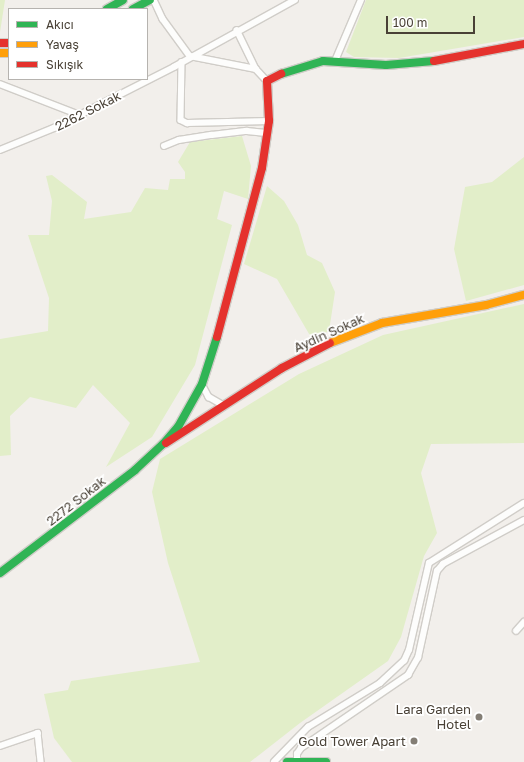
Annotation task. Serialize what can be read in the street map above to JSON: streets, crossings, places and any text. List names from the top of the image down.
{
  "streets": {
    "street": ["2262 Sokak", "Aydin Sokak", "2272 Sokak"]
  },
  "crossings": [
    ["Aydin Sokak", "2272 Sokak"]
  ],
  "places": ["Lara Garden Hotel", "Gold Tower Apart"],
  "legend": ["Akıcı", "Yavaş", "Sıkışık"],
  "scale_bar": "100 m"
}
